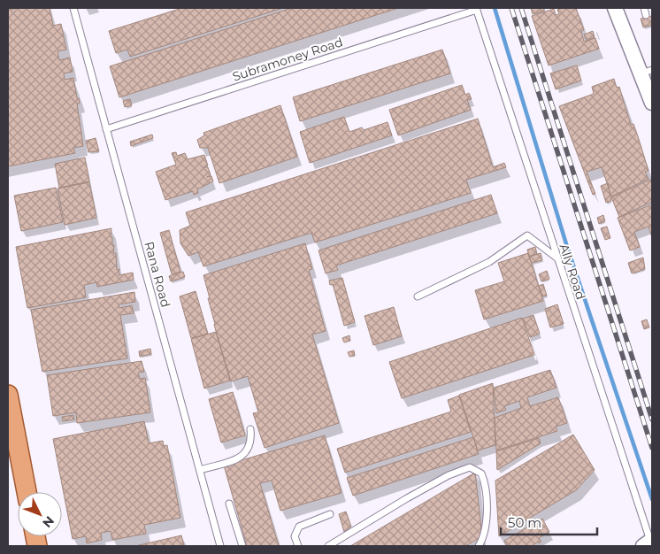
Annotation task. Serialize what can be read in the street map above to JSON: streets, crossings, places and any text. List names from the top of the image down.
{
  "streets": {
    "lane": ["Subramoney Road", "Ally Road", "Rana Road"]
  },
  "crossings": [
    ["Subramoney Road", "Ally Road"],
    ["Subramoney Road", "Rana Road"]
  ],
  "scale_bar": "50 m",
  "north": "bottom right"
}
